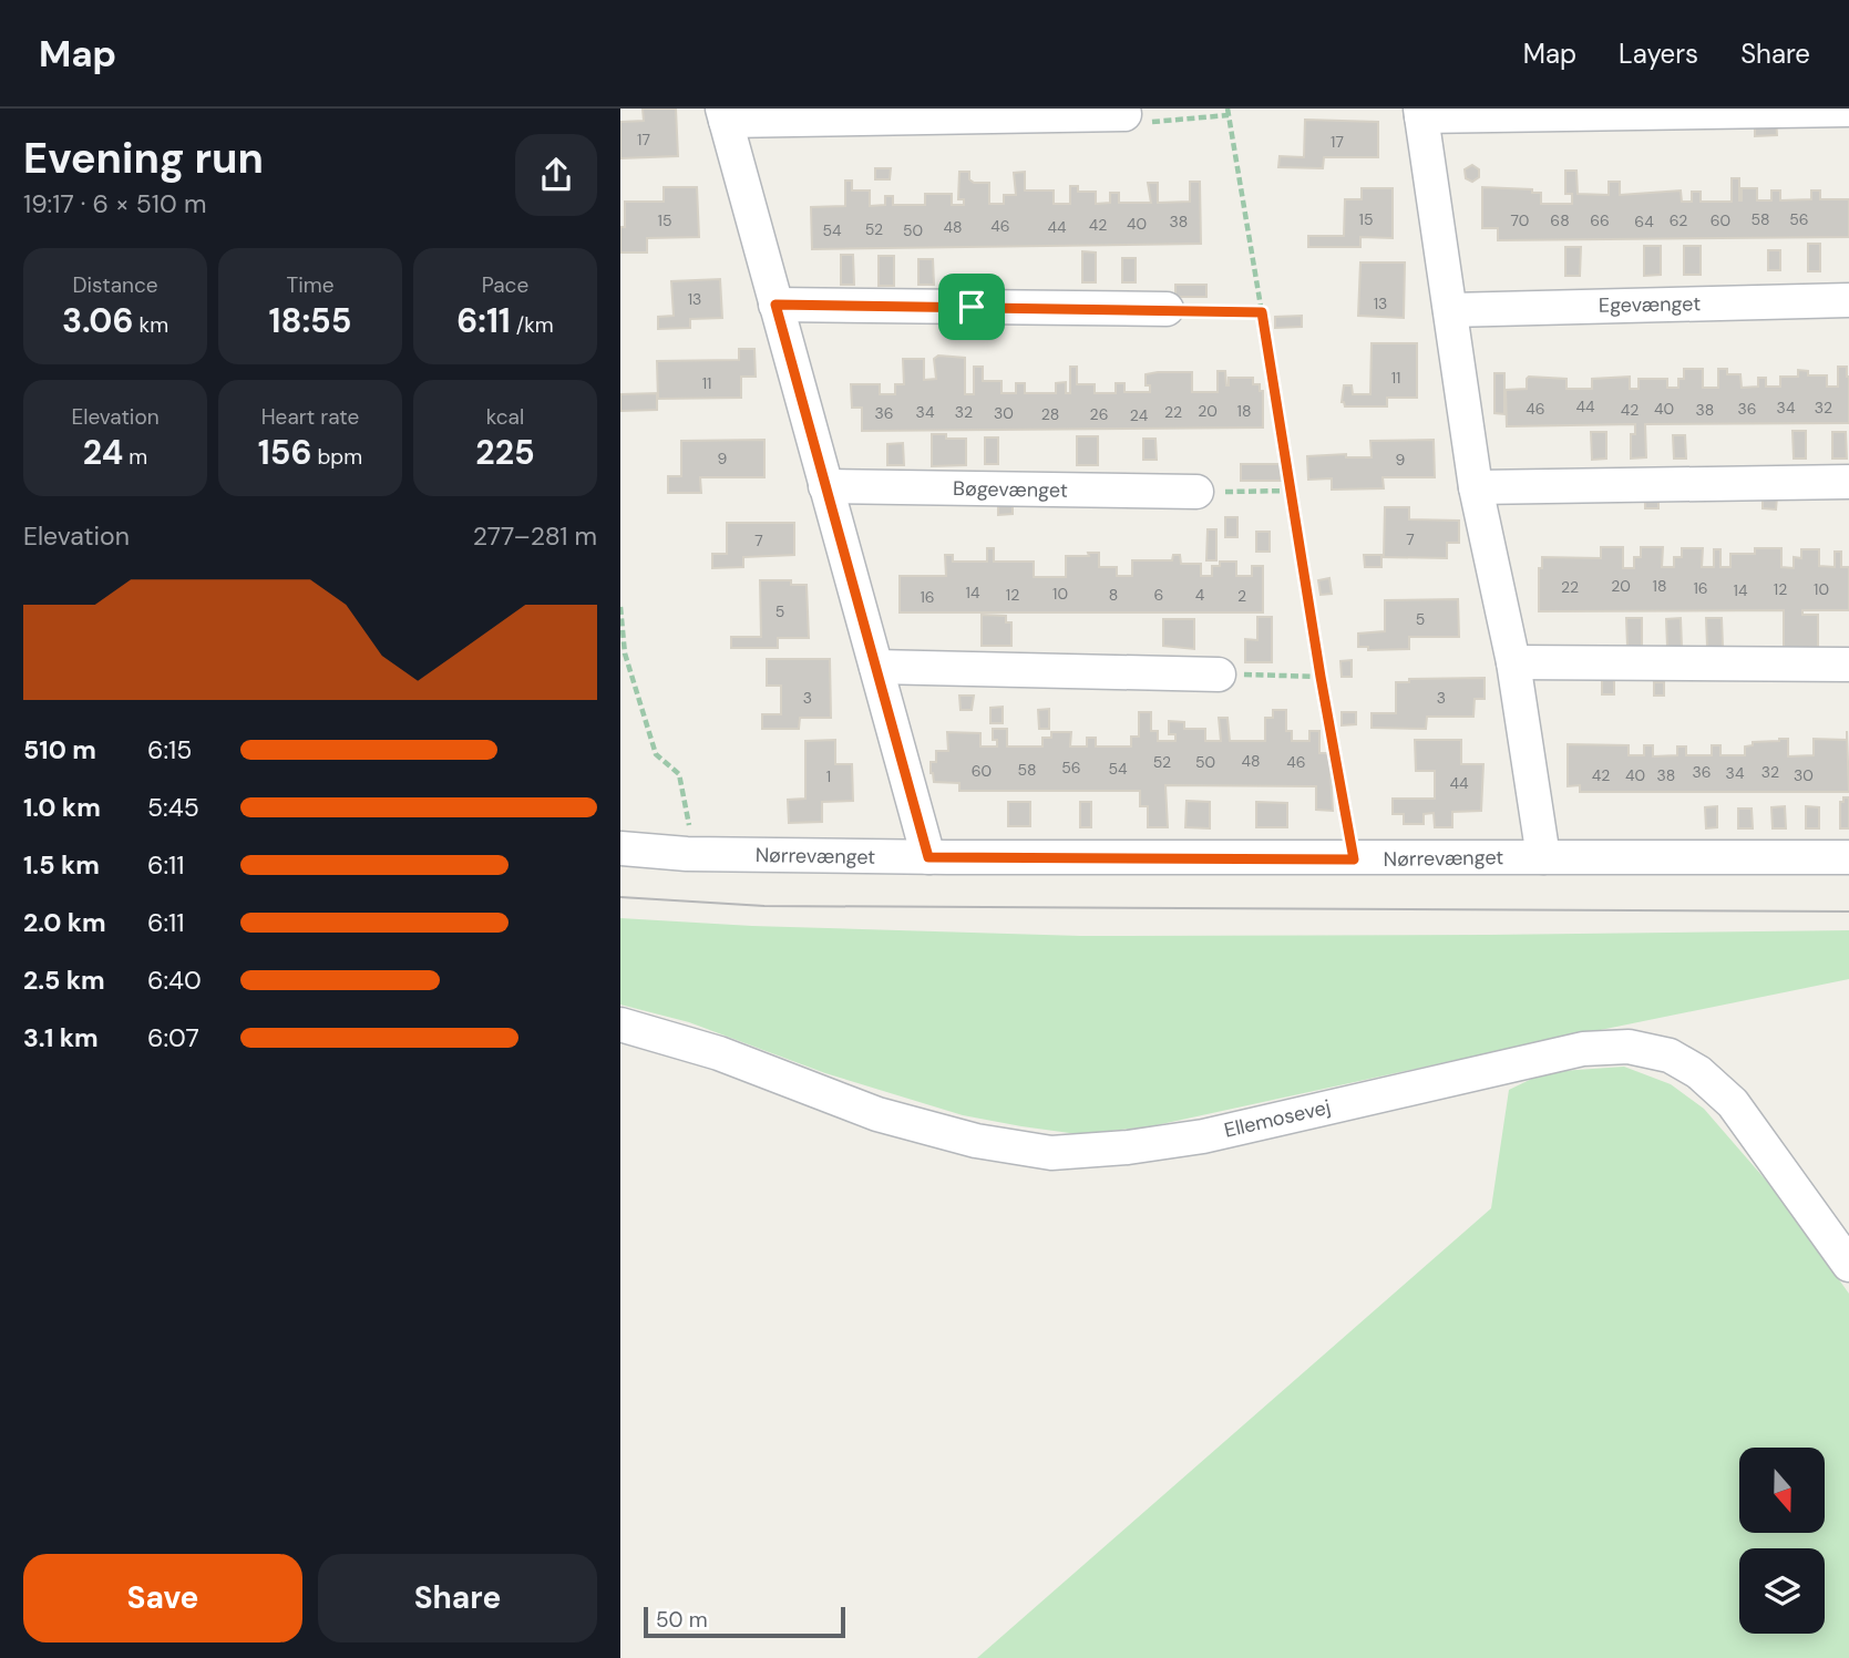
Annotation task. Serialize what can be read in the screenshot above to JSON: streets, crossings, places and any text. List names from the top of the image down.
{
  "streets": {
    "street": [
      "Egevænget",
      "Bøgevænget",
      "Nørrevænget",
      "Ellemosevej"
    ]
  },
  "house_numbers": [
    "17",
    "17",
    "15",
    "58",
    "56",
    "15",
    "70",
    "68",
    "66",
    "62",
    "60",
    "38",
    "64",
    "40",
    "42",
    "46",
    "48",
    "44",
    "52",
    "54",
    "50",
    "13",
    "13",
    "11",
    "11",
    "44",
    "34",
    "32",
    "46",
    "40",
    "36",
    "42",
    "38",
    "20",
    "18",
    "34",
    "32",
    "22",
    "36",
    "30",
    "28",
    "26",
    "24",
    "9",
    "9",
    "7",
    "7",
    "20",
    "18",
    "22",
    "16",
    "12",
    "10",
    "14",
    "14",
    "10",
    "12",
    "8",
    "6",
    "4",
    "2",
    "16",
    "5",
    "5",
    "3",
    "3",
    "48",
    "52",
    "50",
    "46",
    "56",
    "54",
    "58",
    "60",
    "36",
    "32",
    "34",
    "42",
    "40",
    "38",
    "30",
    "1",
    "44"
  ],
  "scale_bar": "50 m",
  "north": "bottom",
  "page": {
    "header": "Map",
    "nav": ["Map", "Layers", "Share"],
    "heading": ["Evening run", "19:17 · 6 × 510 m"],
    "stats": [
      ["Distance", "3.06 km"],
      ["Time", "18:55"],
      ["Pace", "6:11 /km"],
      ["Elevation", "24 m"],
      ["Heart rate", "156 bpm"],
      ["kcal", "225"]
    ],
    "chart": ["Elevation", "277–281 m"],
    "list": [
      {
        "name": "510 m",
        "note": "6:15"
      },
      {
        "name": "1.0 km",
        "note": "5:45"
      },
      {
        "name": "1.5 km",
        "note": "6:11"
      },
      {
        "name": "2.0 km",
        "note": "6:11"
      },
      {
        "name": "2.5 km",
        "note": "6:40"
      },
      {
        "name": "3.1 km",
        "note": "6:07"
      }
    ],
    "buttons": ["Save", "Share"],
    "scale": "50 m"
  }
}
